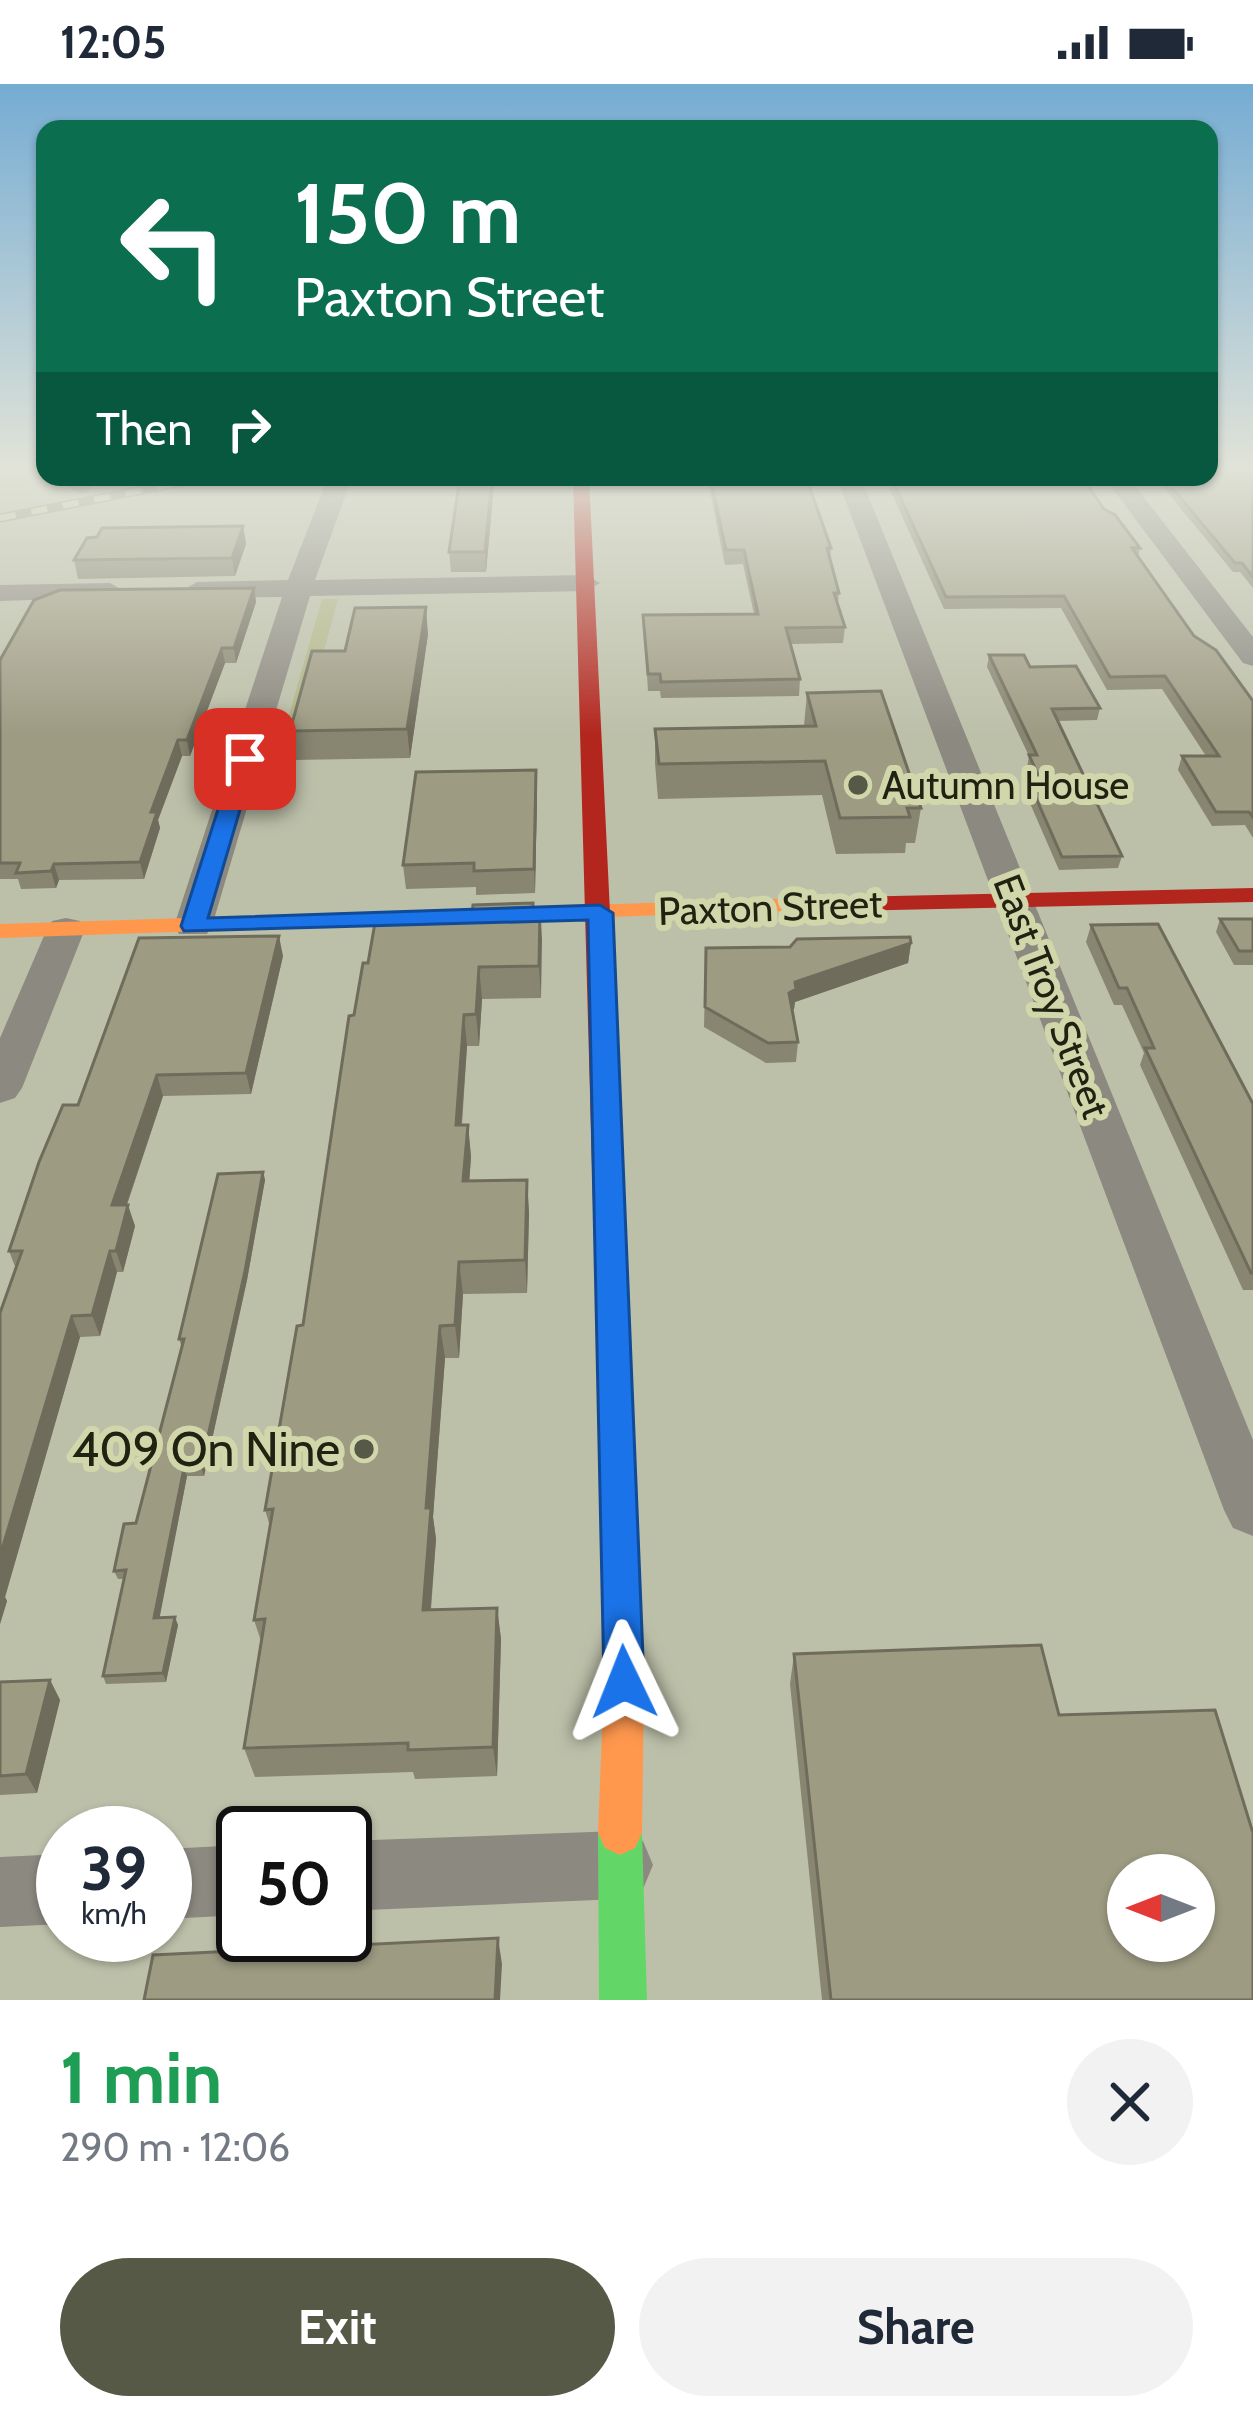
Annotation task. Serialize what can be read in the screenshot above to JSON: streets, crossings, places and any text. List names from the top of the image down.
{
  "streets": {
    "main road": ["Paxton Street"],
    "street": ["East Troy Street"]
  },
  "crossings": [
    ["Paxton Street", "East Troy Street"]
  ],
  "places": ["Autumn House", "409 On Nine"],
  "north": "left",
  "page": {
    "status": "12:05",
    "turn": ["150 m", "Paxton Street"],
    "then": "Then",
    "speed": "39 km/h",
    "limit": "50",
    "heading": ["1 min", "290 m · 12:06"],
    "buttons": ["Exit", "Share"]
  }
}
